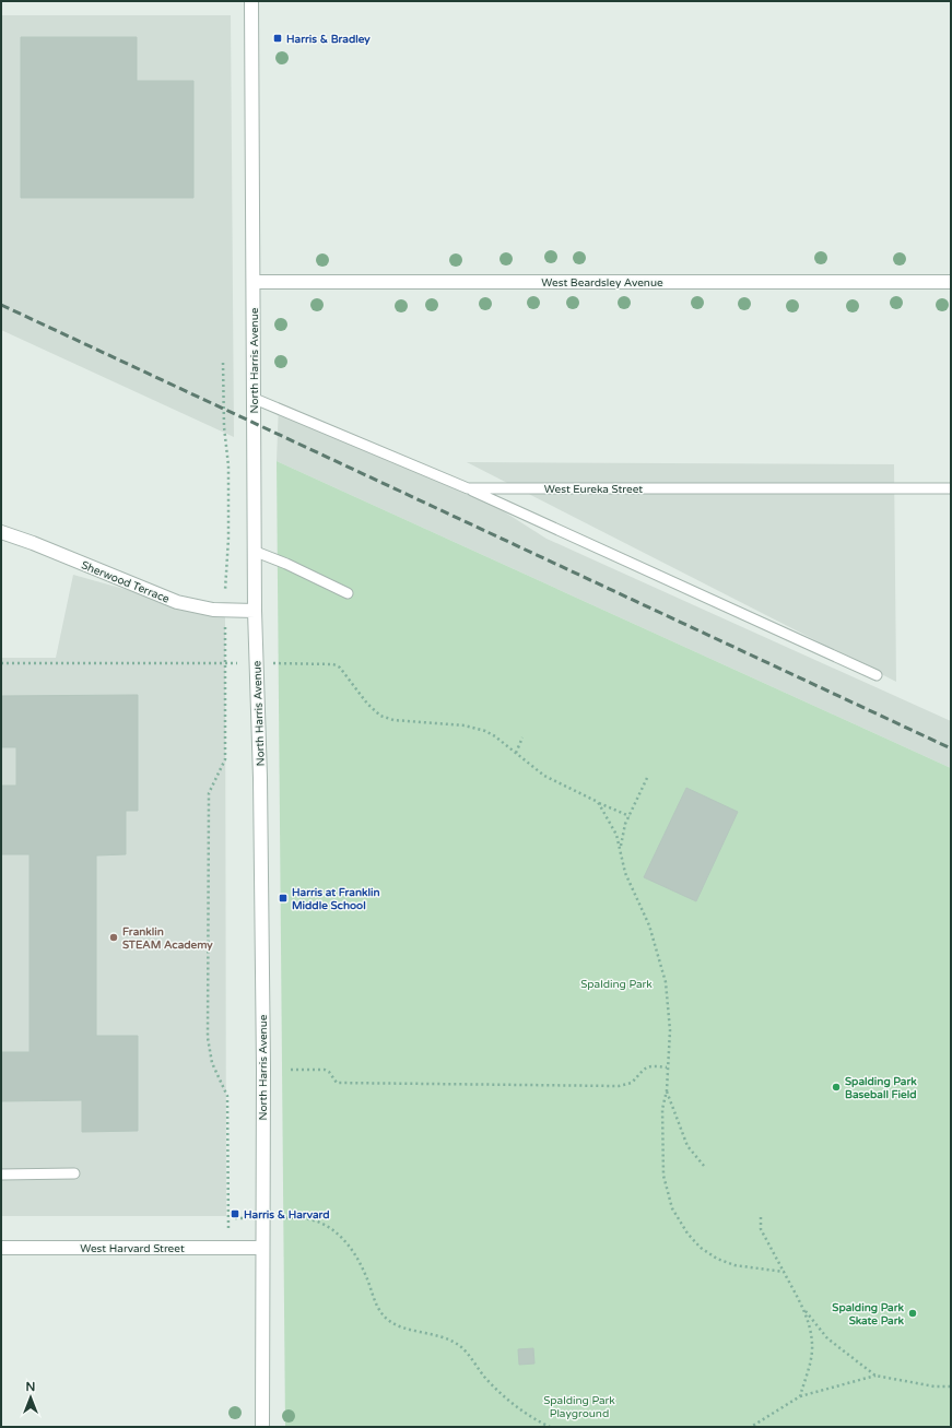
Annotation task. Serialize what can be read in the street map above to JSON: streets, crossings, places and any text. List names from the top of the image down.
{
  "streets": {
    "street": [
      "West Beardsley Avenue",
      "North Harris Avenue",
      "Sherwood Terrace",
      "West Harvard Street"
    ],
    "lane": ["West Eureka Street"]
  },
  "crossings": [
    ["West Beardsley Avenue", "North Harris Avenue"],
    ["North Harris Avenue", "West Eureka Street"],
    ["North Harris Avenue", "Sherwood Terrace"],
    ["North Harris Avenue", "West Harvard Street"]
  ],
  "parks": ["Spalding Park", "Spalding Park Playground"],
  "places": {
    "transit": ["Harris & Bradley", "Harris at Franklin Middle School", "Harris & Harvard"],
    "other": ["Franklin STEAM Academy", "Spalding Park Baseball Field", "Spalding Park Skate Park"]
  },
  "north": "top"
}
